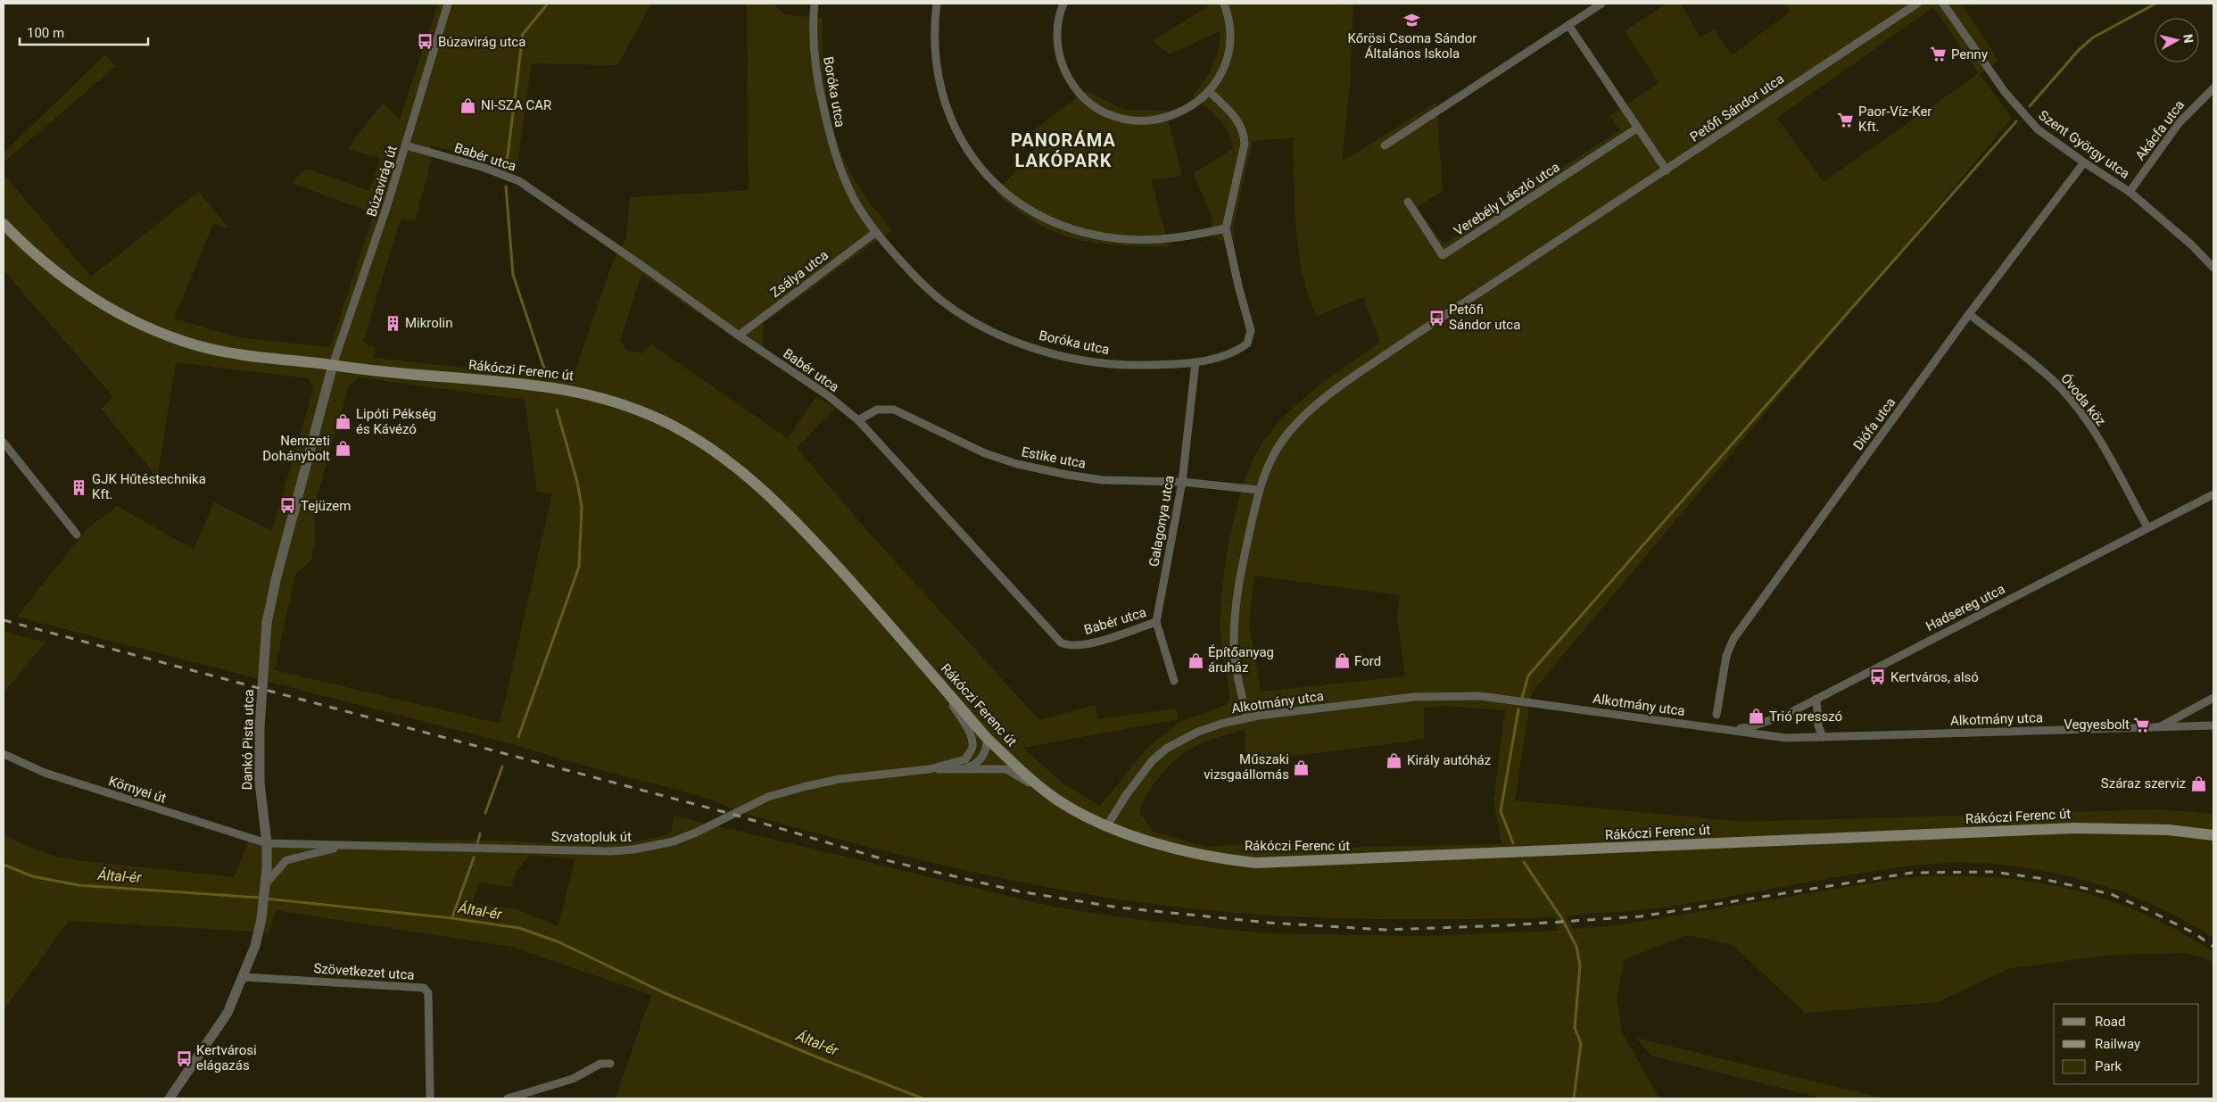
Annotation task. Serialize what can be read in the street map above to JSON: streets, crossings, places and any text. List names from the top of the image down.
{
  "streets": {
    "main road": ["Rákóczi Ferenc út"],
    "street": [
      "Boróka utca",
      "Petőfi Sándor utca",
      "Akácfa utca",
      "Szent György utca",
      "Babér utca",
      "Búzavirág út",
      "Verebély László utca",
      "Zsálya utca",
      "Óvoda köz",
      "Diófa utca",
      "Estike utca",
      "Galagonya utca",
      "Hadsereg utca",
      "Alkotmány utca",
      "Dankó Pista utca",
      "Környei út",
      "Szvatopluk út",
      "Szövetkezet utca"
    ]
  },
  "crossings": [
    ["Boróka utca", "Zsálya utca"],
    ["Boróka utca", "Galagonya utca"],
    ["Petőfi Sándor utca", "Estike utca"],
    ["Petőfi Sándor utca", "Alkotmány utca"],
    ["Akácfa utca", "Szent György utca"],
    ["Szent György utca", "Diófa utca"],
    ["Babér utca", "Búzavirág út"],
    ["Babér utca", "Zsálya utca"],
    ["Babér utca", "Estike utca"],
    ["Babér utca", "Galagonya utca"],
    ["Búzavirág út", "Rákóczi Ferenc út"],
    ["Búzavirág út", "Dankó Pista utca"],
    ["Rákóczi Ferenc út", "Alkotmány utca"],
    ["Rákóczi Ferenc út", "Dankó Pista utca"],
    ["Rákóczi Ferenc út", "Szvatopluk út"],
    ["Óvoda köz", "Diófa utca"],
    ["Óvoda köz", "Hadsereg utca"],
    ["Estike utca", "Galagonya utca"],
    ["Hadsereg utca", "Alkotmány utca"],
    ["Dankó Pista utca", "Környei út"],
    ["Dankó Pista utca", "Szvatopluk út"],
    ["Dankó Pista utca", "Szövetkezet utca"],
    ["Környei út", "Szvatopluk út"]
  ],
  "districts": ["PANORÁMA LAKÓPARK"],
  "water": ["Által-ér"],
  "places": {
    "school or university": ["Kőrösi Csoma Sándor Általános Iskola"],
    "bus stop": [
      "Búzavirág utca",
      "Petőfi Sándor utca",
      "Tejüzem",
      "Kertváros, alsó",
      "Kertvárosi elágazás"
    ],
    "supermarket": ["Penny", "Paor-Víz-Ker Kft.", "Vegyesbolt"],
    "shop": [
      "NI-SZA CAR",
      "Lipóti Pékség és Kávézó",
      "Nemzeti Dohánybolt",
      "Építőanyag áruház",
      "Ford",
      "Trió presszó",
      "Király autóház",
      "Műszaki vizsgaállomás",
      "Száraz szerviz"
    ],
    "building": ["Mikrolin", "GJK Hűtéstechnika Kft."]
  },
  "legend": ["Road", "Railway", "Park"],
  "scale_bar": "100 m",
  "north": "right"
}
